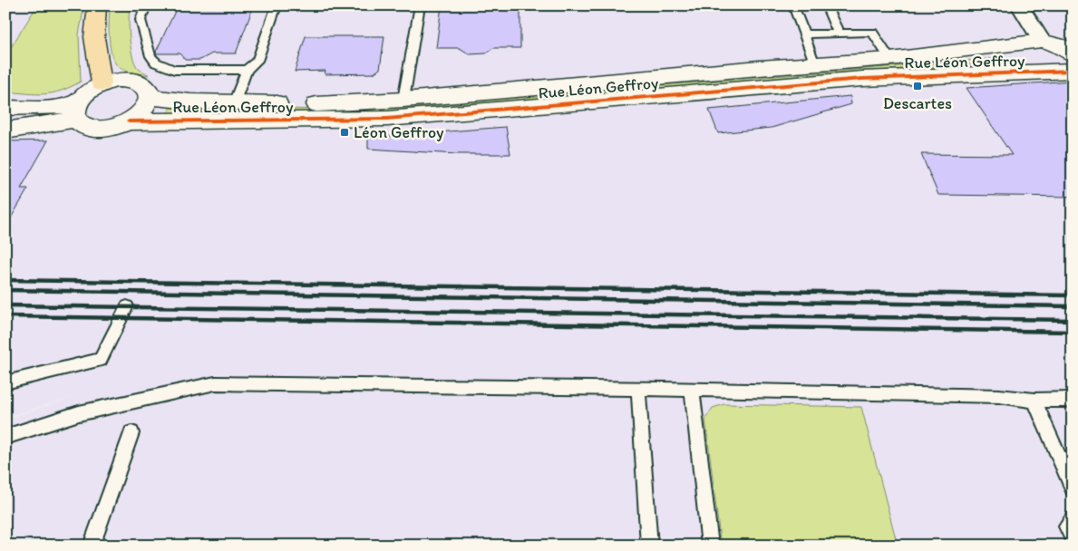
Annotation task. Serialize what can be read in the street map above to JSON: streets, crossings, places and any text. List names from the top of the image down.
{
  "streets": {
    "street": ["Rue Léon Geffroy"]
  },
  "places": {
    "transit": ["Descartes", "Léon Geffroy"]
  }
}
